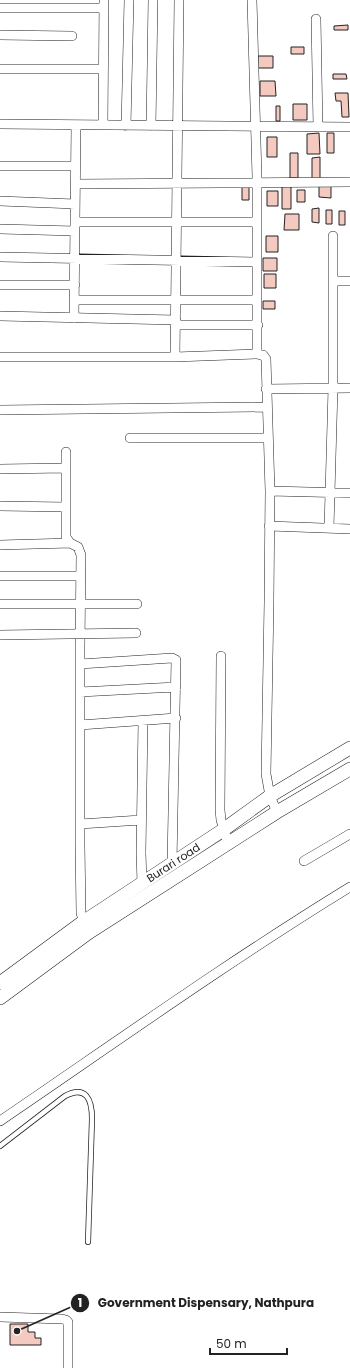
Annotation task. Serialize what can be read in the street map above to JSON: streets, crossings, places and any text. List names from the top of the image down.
{
  "streets": {
    "main road": ["Burari road"]
  },
  "places": ["Government Dispensary, Nathpura"],
  "scale_bar": "50 m"
}
